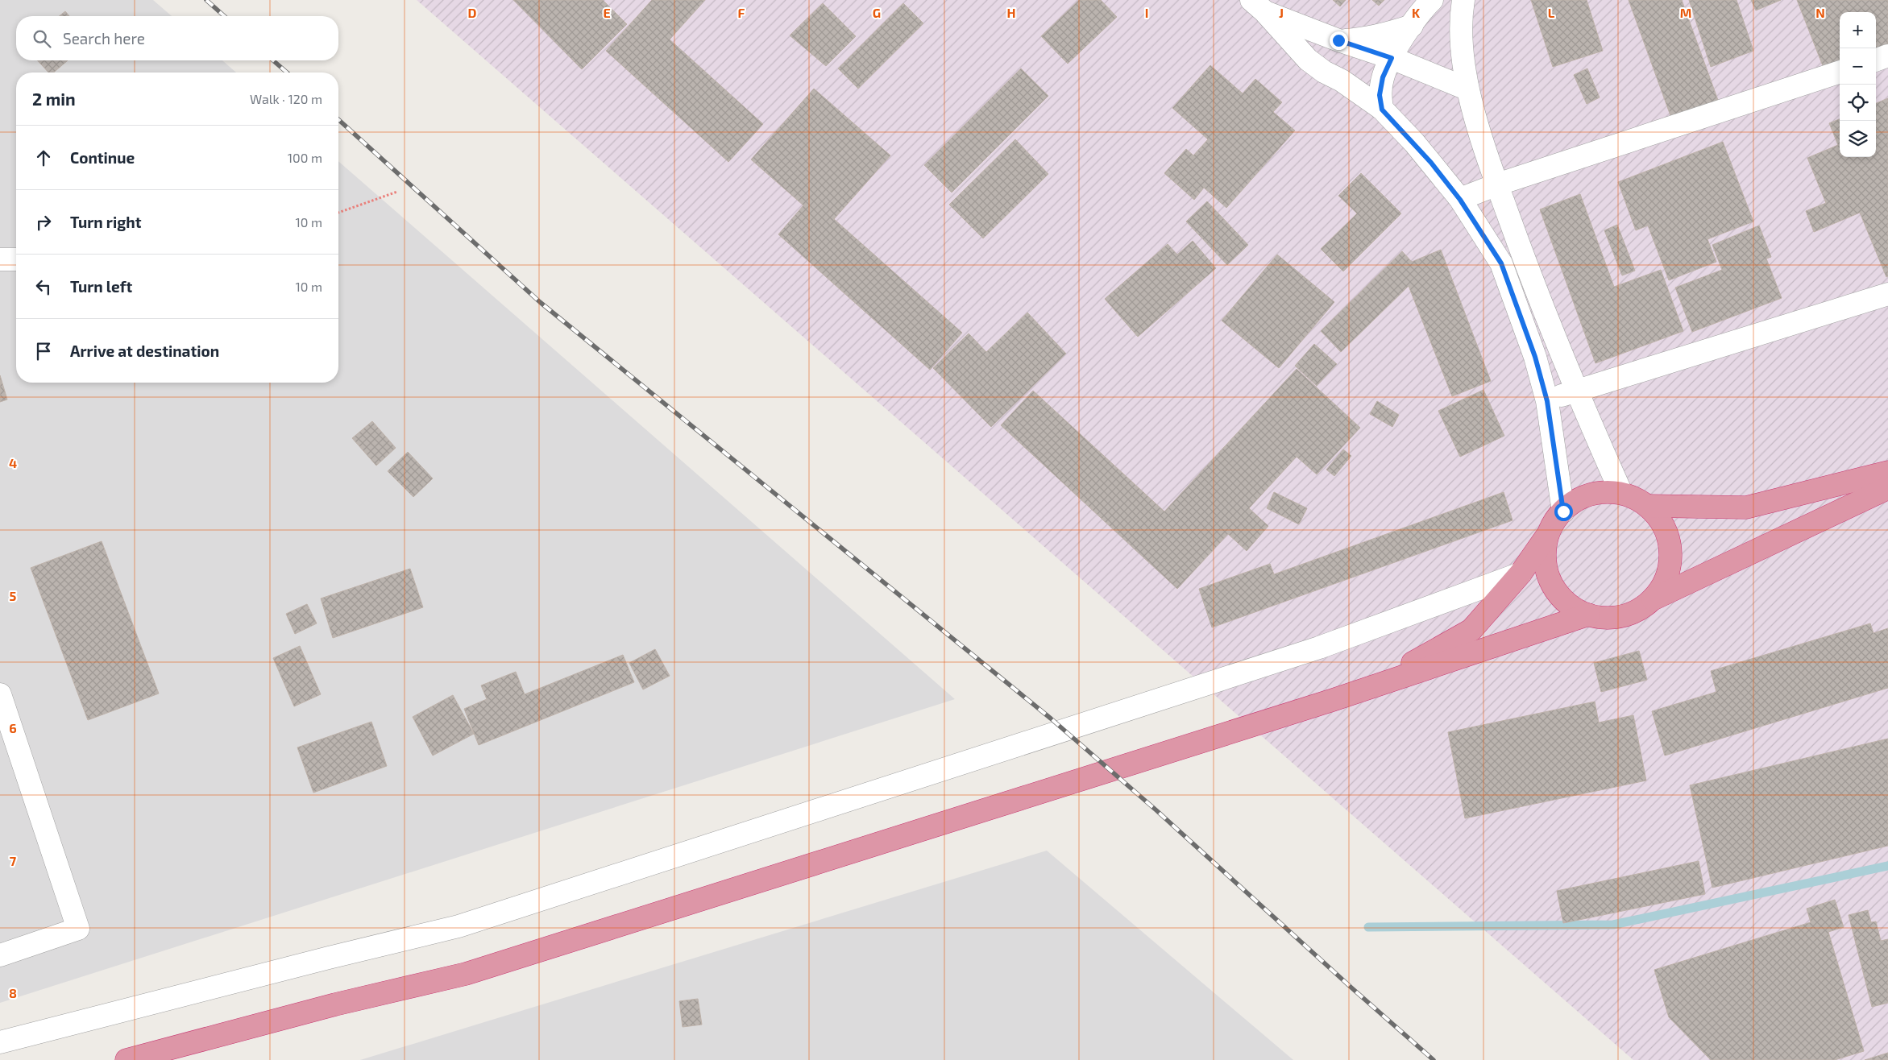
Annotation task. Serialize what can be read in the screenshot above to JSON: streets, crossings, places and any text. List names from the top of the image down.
{
  "page": {
    "map_buttons": ["+", "−"],
    "search": "Search here",
    "heading": ["2 min", "Walk · 120 m"],
    "list": [
      ["Continue", "100 m"],
      ["Turn right", "10 m"],
      ["Turn left", "10 m"],
      "Arrive at destination"
    ]
  },
  "grid": {
    "columns": [
      "D",
      "E",
      "F",
      "G",
      "H",
      "I",
      "J",
      "K",
      "L",
      "M",
      "N"
    ],
    "rows": [
      "4",
      "5",
      "6",
      "7",
      "8"
    ]
  }
}
